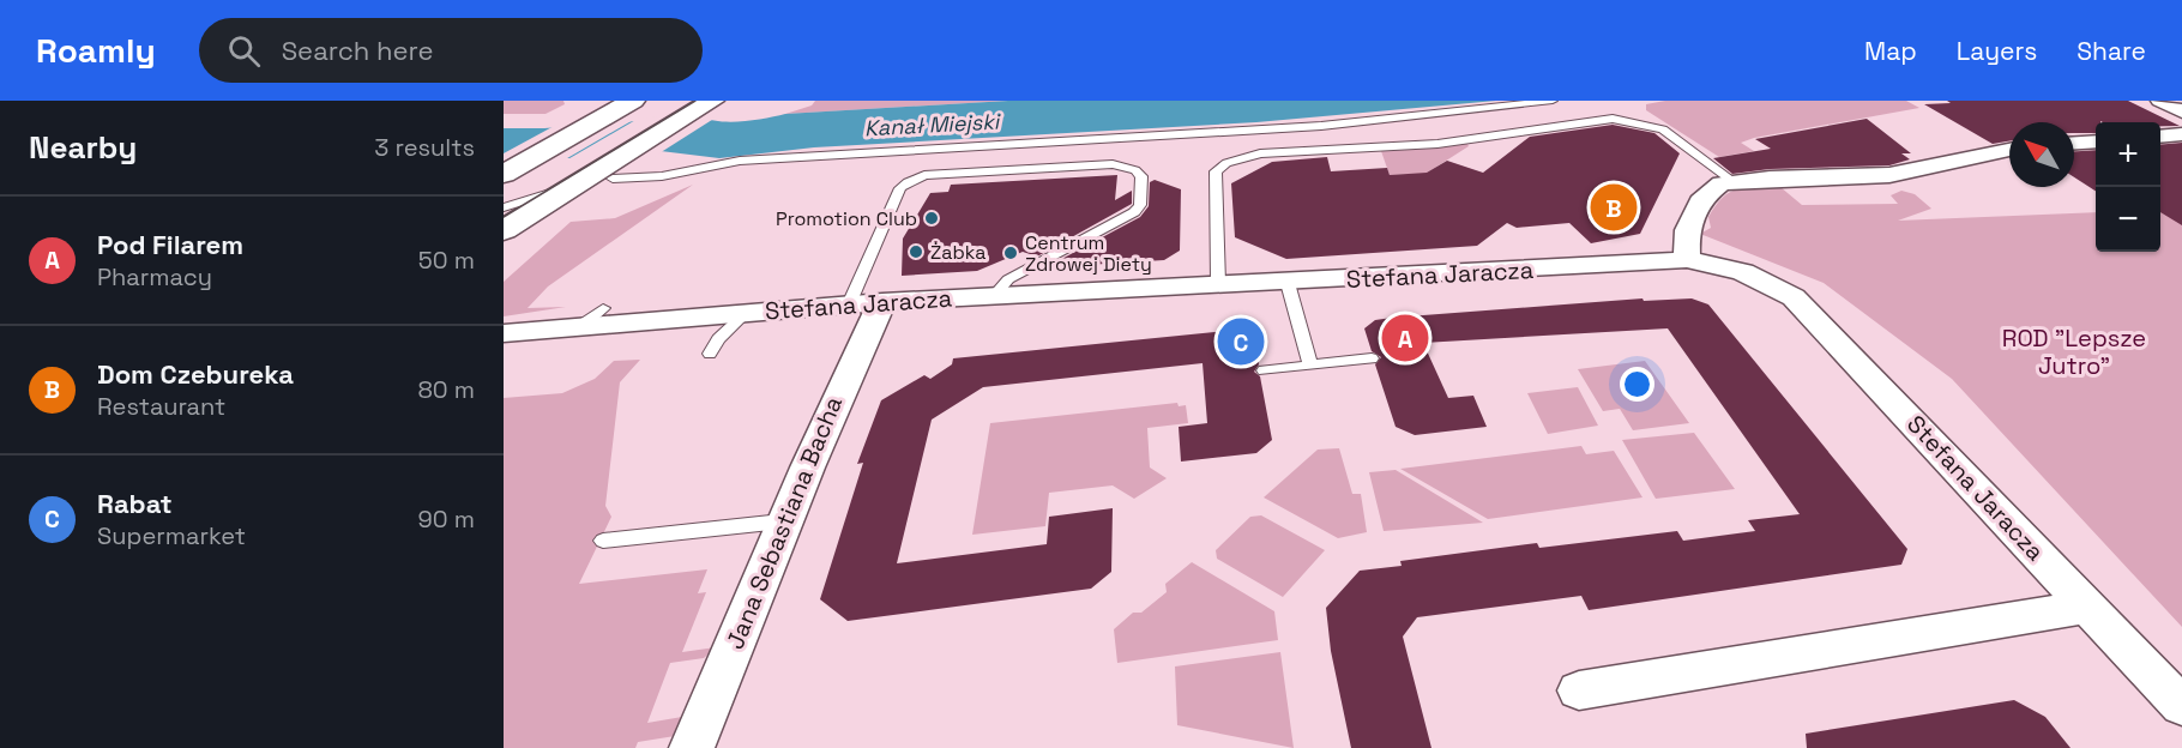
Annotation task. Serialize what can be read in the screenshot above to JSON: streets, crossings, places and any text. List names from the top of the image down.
{
  "streets": {
    "street": ["Stefana Jaracza", "Jana Sebastiana Bacha"]
  },
  "crossings": [
    ["Stefana Jaracza", "Jana Sebastiana Bacha"]
  ],
  "water": ["Kanał Miejski"],
  "parks": ["ROD \"Lepsze Jutro\""],
  "places": ["Promotion Club", "Żabka", "Centrum Zdrowej Diety"],
  "north": "top left",
  "page": {
    "header": "Roamly",
    "search": "Search here",
    "nav": ["Map", "Layers", "Share"],
    "heading": ["Nearby", "3 results"],
    "map_buttons": ["+", "−"],
    "pins": ["B", "A", "C"],
    "list": [
      {
        "mark": "A",
        "name": "Pod Filarem",
        "note": "Pharmacy",
        "value": "50 m"
      },
      {
        "mark": "B",
        "name": "Dom Czebureka",
        "note": "Restaurant",
        "value": "80 m"
      },
      {
        "mark": "C",
        "name": "Rabat",
        "note": "Supermarket",
        "value": "90 m"
      }
    ]
  }
}
